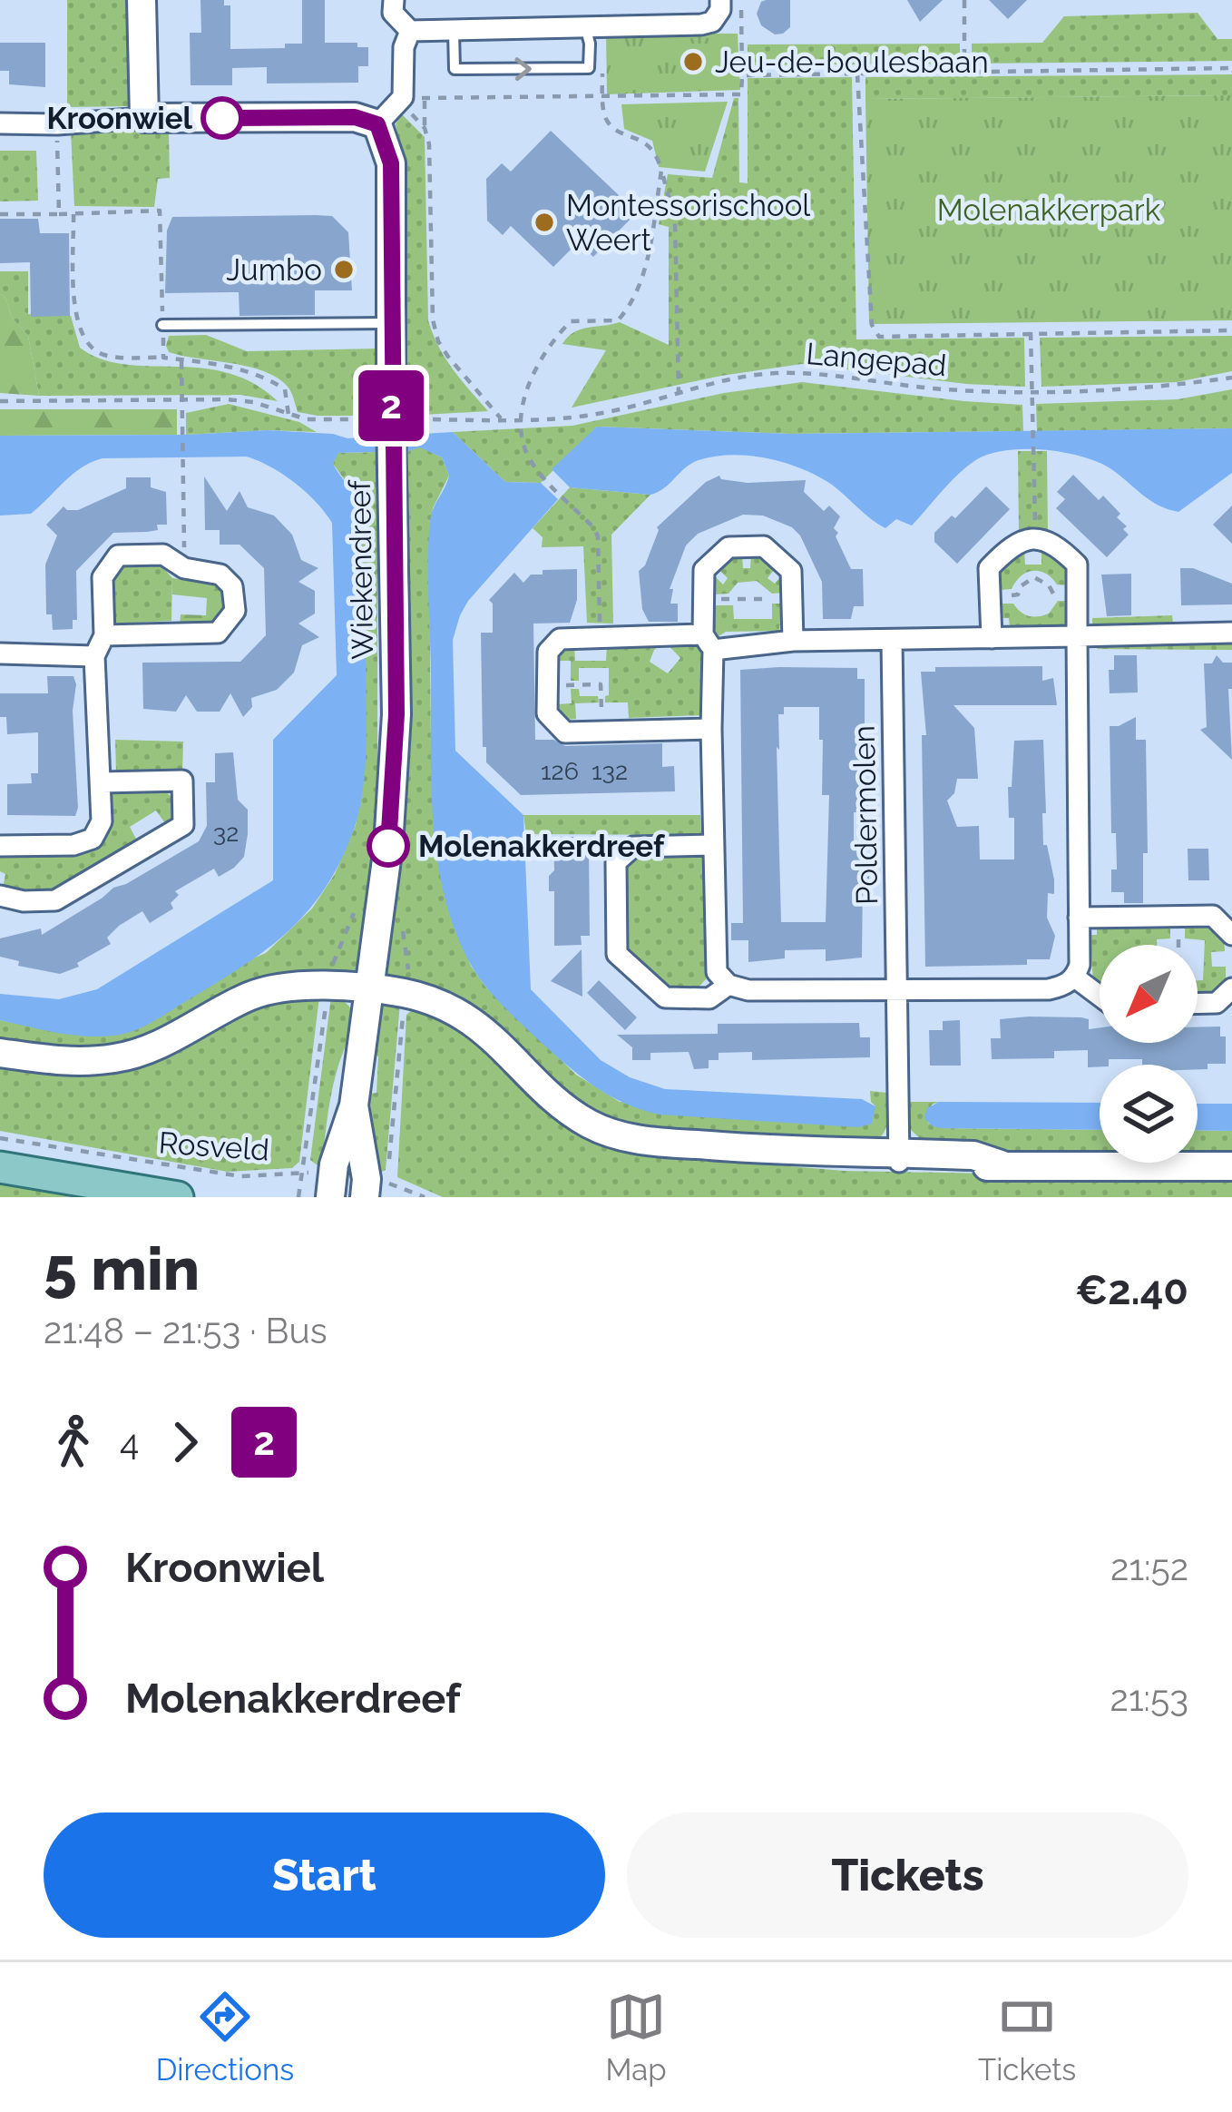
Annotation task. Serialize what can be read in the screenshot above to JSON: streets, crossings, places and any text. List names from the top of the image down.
{
  "streets": {
    "street": ["Wiekendreef", "Poldermolen"],
    "path": ["Langepad", "Rosveld"]
  },
  "crossings": [
    ["Wiekendreef", "Rosveld"]
  ],
  "parks": ["Molenakkerpark"],
  "places": [
    "Jeu-de-boulesbaan",
    "Kroonwiel",
    "Montessorischool Weert",
    "Jumbo",
    "Molenakkerdreef"
  ],
  "lines": ["bus line 2"],
  "house_numbers": ["126", "132", "32"],
  "north": "bottom left",
  "page": {
    "on_map": "2",
    "heading": ["5 min", "21:48 – 21:53 · Bus", "€2.40"],
    "legs": ["4", "2"],
    "list": [
      {
        "name": "Kroonwiel",
        "value": "21:52"
      },
      {
        "name": "Molenakkerdreef",
        "value": "21:53"
      }
    ],
    "buttons": ["Start", "Tickets"],
    "tabs": ["Directions", "Map", "Tickets"]
  }
}
